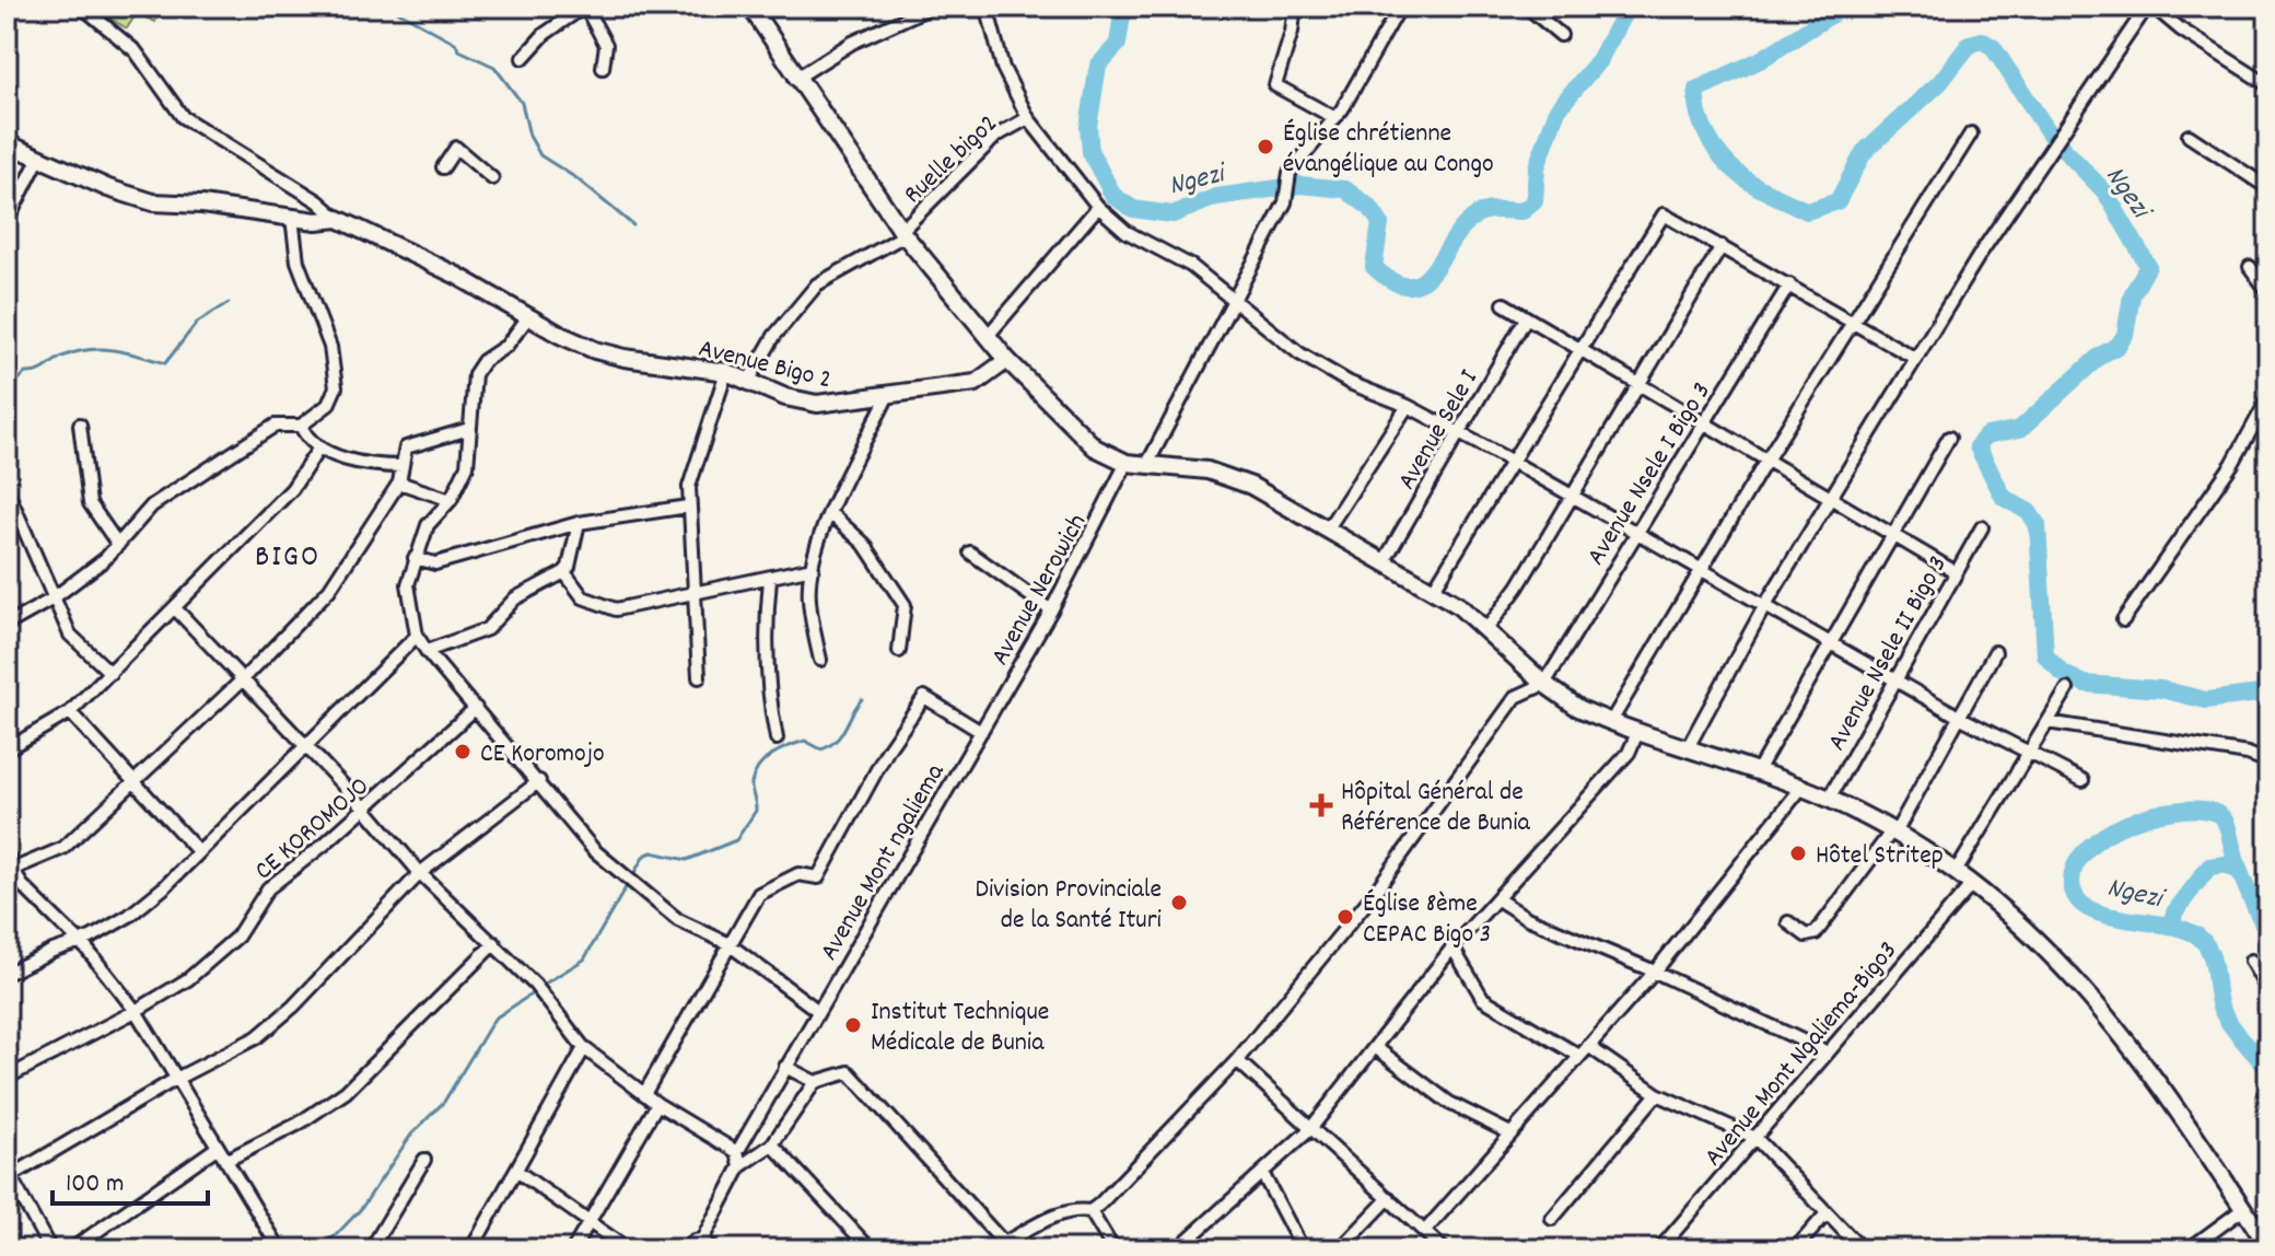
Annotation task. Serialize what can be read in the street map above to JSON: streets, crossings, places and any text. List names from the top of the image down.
{
  "streets": {
    "street": [
      "Ruelle bigo2",
      "Avenue Bigo 2",
      "Avenue Sele I",
      "Avenue Nsele I Bigo 3",
      "Avenue Nerowich",
      "Avenue Nsele II Bigo 3",
      "CE KOROMOJO",
      "Avenue Mont ngaliema",
      "Avenue Mont Ngaliema-Bigo3"
    ]
  },
  "crossings": [
    ["Ruelle bigo2", "Avenue Bigo 2"],
    ["Avenue Nerowich", "Avenue Mont ngaliema"]
  ],
  "districts": ["BIGO"],
  "water": ["Ngezi"],
  "places": {
    "other": [
      "Église chrétienne évangélique au Congo",
      "CE Koromojo",
      "Hôtel Stritep",
      "Division Provinciale de la Santé Ituri",
      "Église 8ème CEPAC Bigo 3",
      "Institut Technique Médicale de Bunia"
    ],
    "health": ["Hôpital Général de Référence de Bunia"]
  },
  "scale_bar": "100 m"
}
